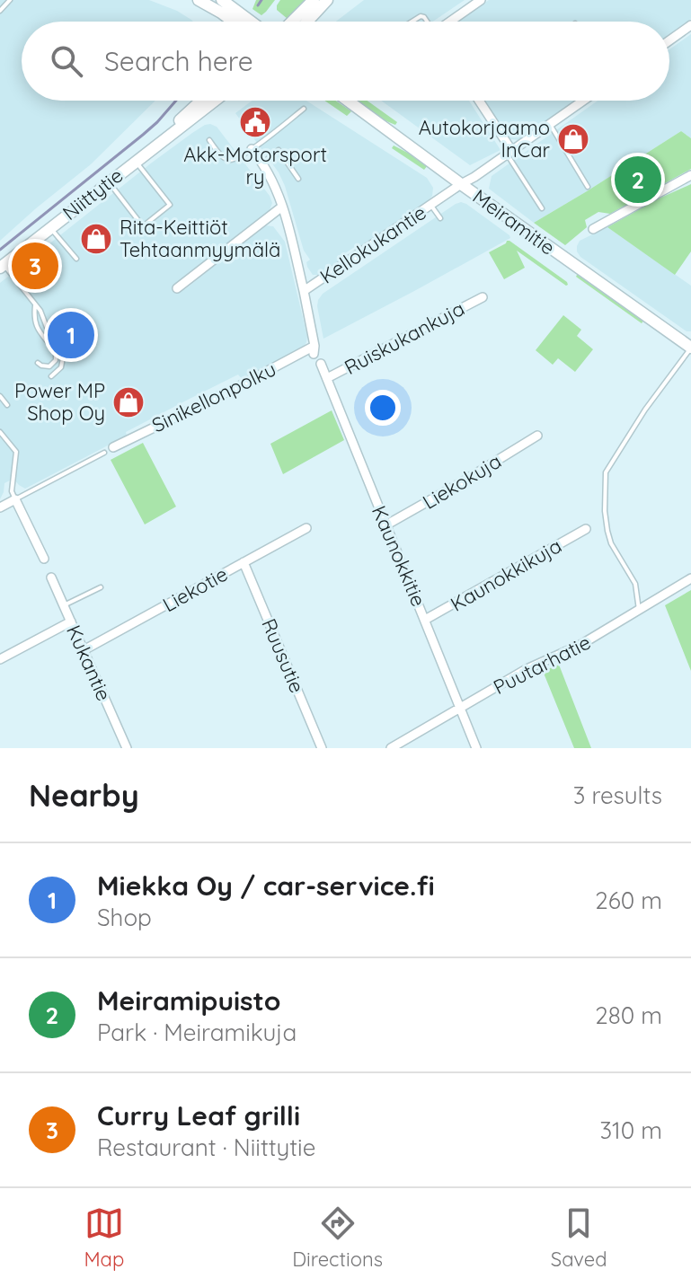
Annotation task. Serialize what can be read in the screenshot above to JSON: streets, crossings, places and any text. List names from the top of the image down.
{
  "streets": {
    "main road": ["Niittytie", "Meiramitie"],
    "street": [
      "Kellokukantie",
      "Ruiskukankuja",
      "Sinikellonpolku",
      "Liekokuja",
      "Kaunokkitie",
      "Kaunokkikuja",
      "Liekotie",
      "Ruusutie",
      "Kukantie",
      "Puutarhatie"
    ]
  },
  "crossings": [
    ["Meiramitie", "Kellokukantie"],
    ["Kellokukantie", "Sinikellonpolku"],
    ["Ruiskukankuja", "Kaunokkitie"],
    ["Liekokuja", "Kaunokkitie"],
    ["Kaunokkitie", "Kaunokkikuja"],
    ["Kaunokkitie", "Puutarhatie"],
    ["Liekotie", "Ruusutie"],
    ["Liekotie", "Kukantie"]
  ],
  "places": {
    "public building": ["Akk-Motorsport ry"],
    "shop": ["Autokorjaamo InCar", "Rita-Keittiöt Tehtaanmyymälä", "Power MP Shop Oy"]
  },
  "page": {
    "search": "Search here",
    "pins": ["2", "3", "1"],
    "heading": ["Nearby", "3 results"],
    "list": [
      {
        "mark": "1",
        "name": "Miekka Oy / car-service.fi",
        "note": "Shop",
        "value": "260 m"
      },
      {
        "mark": "2",
        "name": "Meiramipuisto",
        "note": "Park · Meiramikuja",
        "value": "280 m"
      },
      {
        "mark": "3",
        "name": "Curry Leaf grilli",
        "note": "Restaurant · Niittytie",
        "value": "310 m"
      }
    ],
    "nav": ["Map", "Directions", "Saved"]
  }
}
